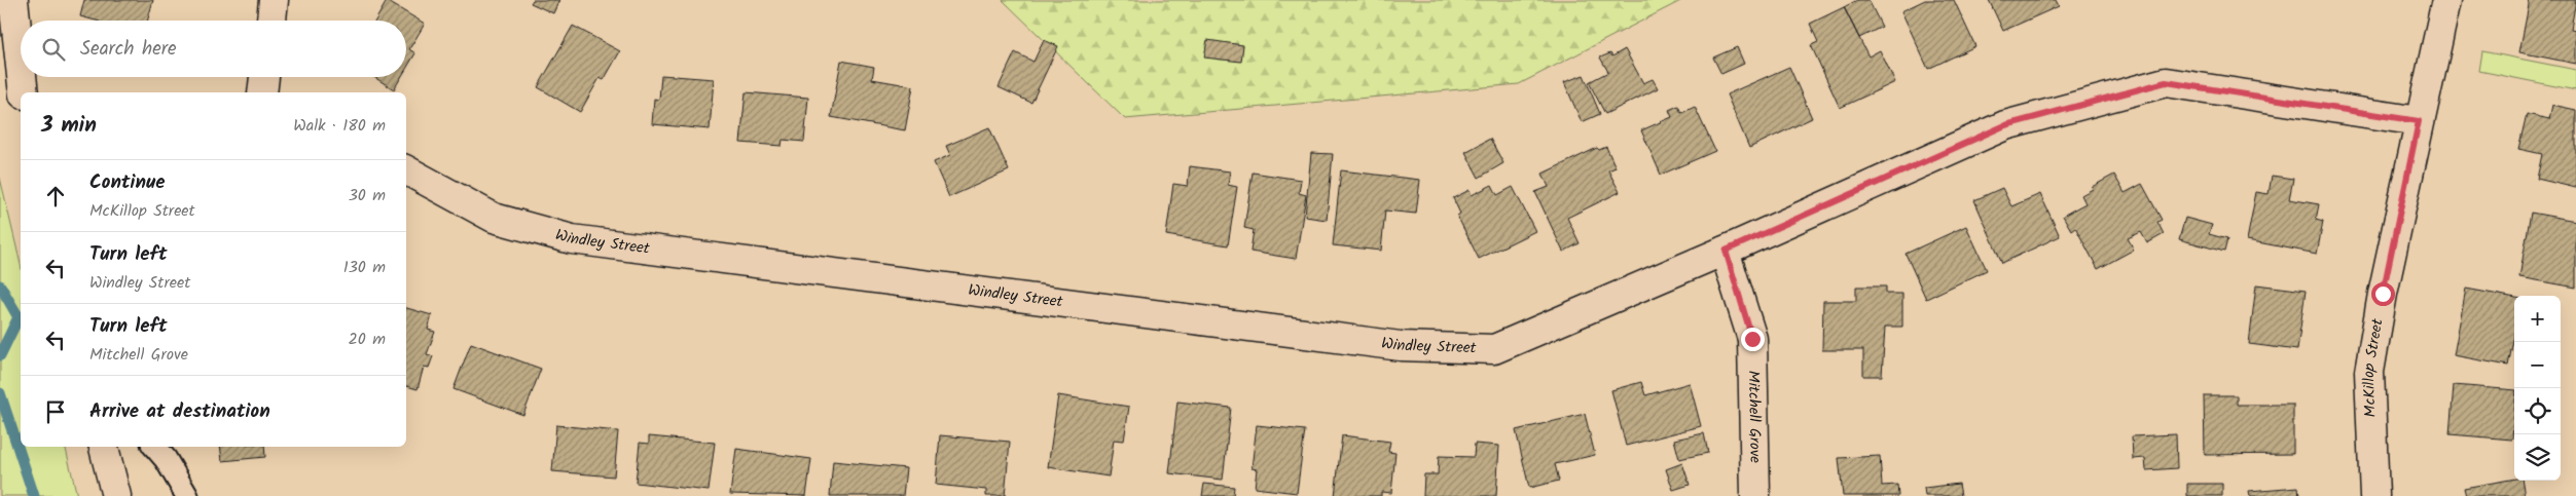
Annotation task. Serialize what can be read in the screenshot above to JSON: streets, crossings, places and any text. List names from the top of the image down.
{
  "streets": {
    "street": ["Windley Street", "McKillop Street", "Mitchell Grove"]
  },
  "crossings": [
    ["Windley Street", "McKillop Street"],
    ["Windley Street", "Mitchell Grove"]
  ],
  "page": {
    "search": "Search here",
    "heading": ["3 min", "Walk · 180 m"],
    "list": [
      ["Continue", "McKillop Street", "30 m"],
      ["Turn left", "Windley Street", "130 m"],
      ["Turn left", "Mitchell Grove", "20 m"],
      "Arrive at destination"
    ],
    "map_buttons": ["+", "−"]
  }
}
